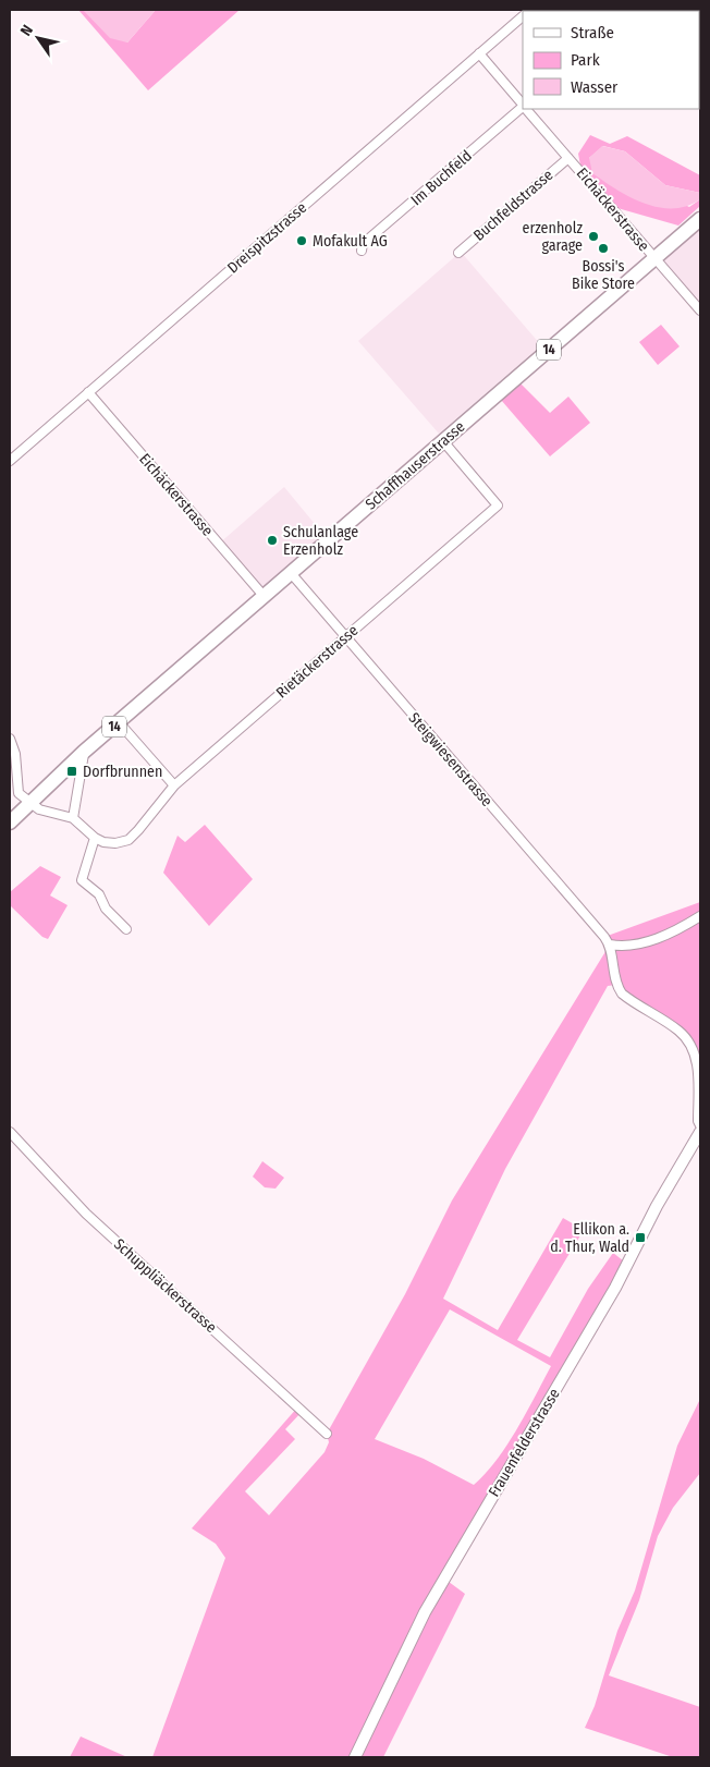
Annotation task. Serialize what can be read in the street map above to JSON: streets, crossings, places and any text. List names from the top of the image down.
{
  "streets": {
    "main road": ["14", "Schaffhauserstrasse"],
    "street": [
      "Im Buchfeld",
      "Buchfeldstrasse",
      "Eichäckerstrasse",
      "Dreispitzstrasse",
      "Rietäckerstrasse",
      "Steigwiesenstrasse",
      "Schuppliäckerstrasse",
      "Frauenfelderstrasse"
    ]
  },
  "crossings": [
    ["Buchfeldstrasse", "Eichäckerstrasse"],
    ["Eichäckerstrasse", "Dreispitzstrasse"],
    ["Eichäckerstrasse", "Schaffhauserstrasse"],
    ["Schaffhauserstrasse", "Rietäckerstrasse"],
    ["Schaffhauserstrasse", "Steigwiesenstrasse"],
    ["Rietäckerstrasse", "Steigwiesenstrasse"]
  ],
  "places": {
    "other": [
      "erzenholz garage",
      "Mofakult AG",
      "Bossi's Bike Store",
      "Schulanlage Erzenholz"
    ],
    "transit": ["Dorfbrunnen", "Ellikon a. d. Thur, Wald"]
  },
  "legend": ["Straße", "Park", "Wasser"],
  "north": "top left"
}
